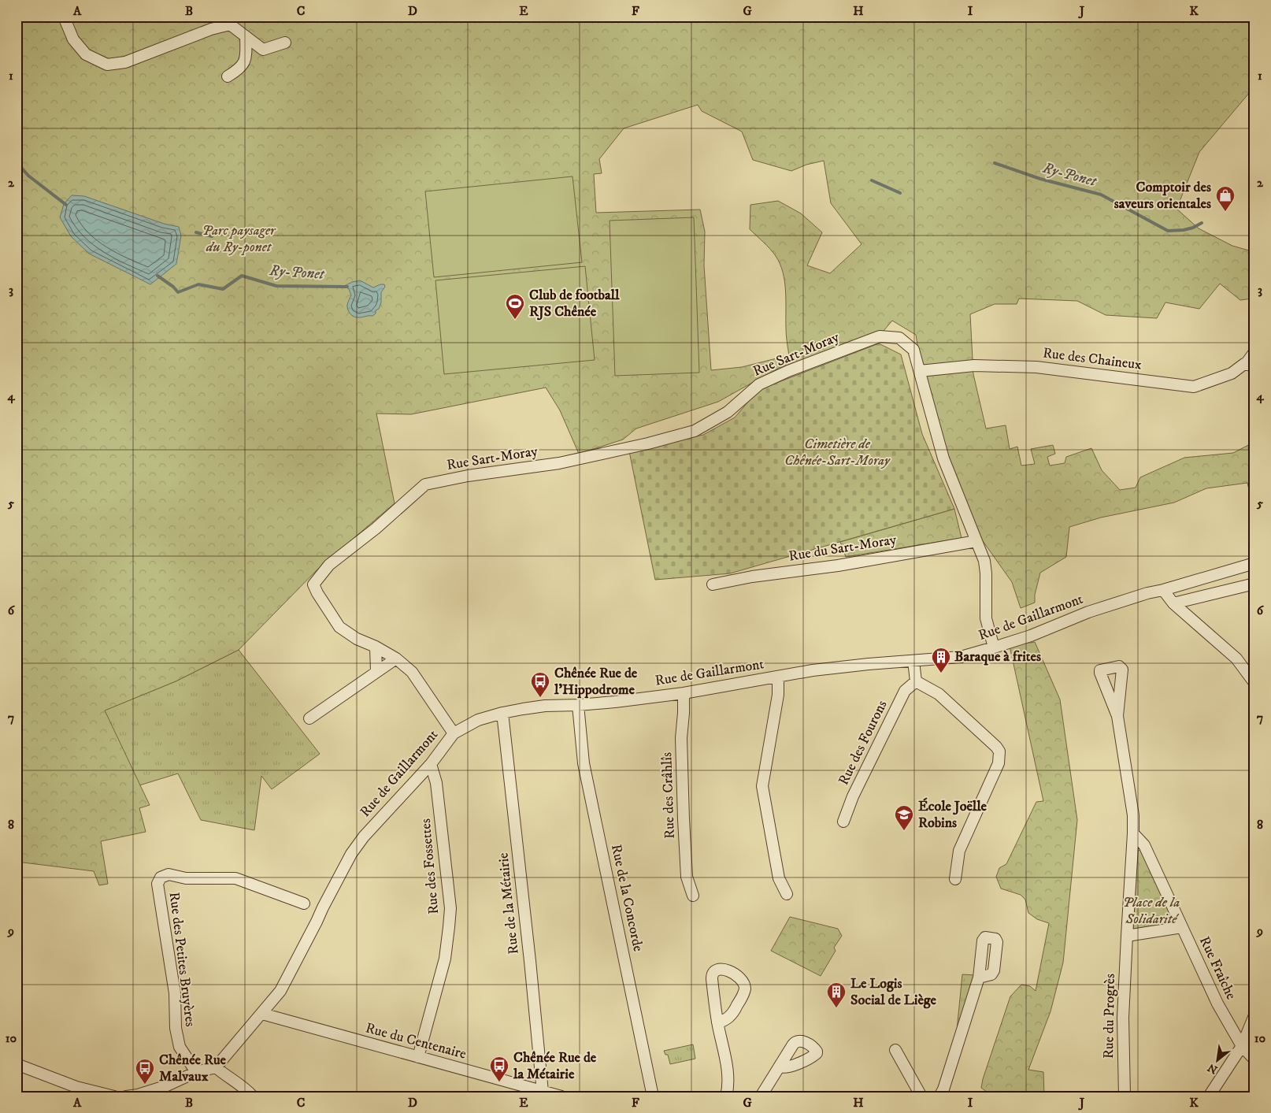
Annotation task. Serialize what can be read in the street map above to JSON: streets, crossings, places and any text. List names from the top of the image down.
{
  "streets": {
    "street": [
      "Rue Sart-Moray",
      "Rue des Chaineux",
      "Rue du Sart-Moray",
      "Rue de Gaillarmont",
      "Rue des Fourons",
      "Rue des Crâhlîs",
      "Rue des Fossettes",
      "Rue de la Concorde",
      "Rue de la Métairie",
      "Rue des Petites Bruyères",
      "Rue Fraîche",
      "Rue du Progrès",
      "Rue du Centenaire"
    ]
  },
  "crossings": [
    ["Rue Sart-Moray", "Rue des Chaineux"],
    ["Rue Sart-Moray", "Rue du Sart-Moray"],
    ["Rue Sart-Moray", "Rue de Gaillarmont"],
    ["Rue de Gaillarmont", "Rue des Crâhlîs"],
    ["Rue de Gaillarmont", "Rue des Fossettes"],
    ["Rue de Gaillarmont", "Rue de la Concorde"],
    ["Rue de Gaillarmont", "Rue de la Métairie"],
    ["Rue de Gaillarmont", "Rue du Centenaire"],
    ["Rue des Fossettes", "Rue du Centenaire"],
    ["Rue de la Métairie", "Rue du Centenaire"]
  ],
  "water": ["Ry-Ponet"],
  "parks": ["Parc paysager du Ry-ponet", "Cimetière de Chênée-Sart-Moray", "Place de la Solidarité"],
  "places": {
    "shop": ["Comptoir des saveurs orientales"],
    "sports": ["Club de football RJS Chênée"],
    "building": ["Baraque à frites", "Le Logis Social de Liège"],
    "bus stop": ["Chênée Rue de l'Hippodrome", "Chênée Rue de la Métairie", "Chênée Rue Malvaux"],
    "school or university": ["École Joëlle Robins"]
  },
  "north": "bottom left",
  "grid": {
    "columns": [
      "A",
      "B",
      "C",
      "D",
      "E",
      "F",
      "G",
      "H",
      "I",
      "J",
      "K"
    ],
    "rows": [
      "1",
      "2",
      "3",
      "4",
      "5",
      "6",
      "7",
      "8",
      "9",
      "10"
    ]
  }
}
